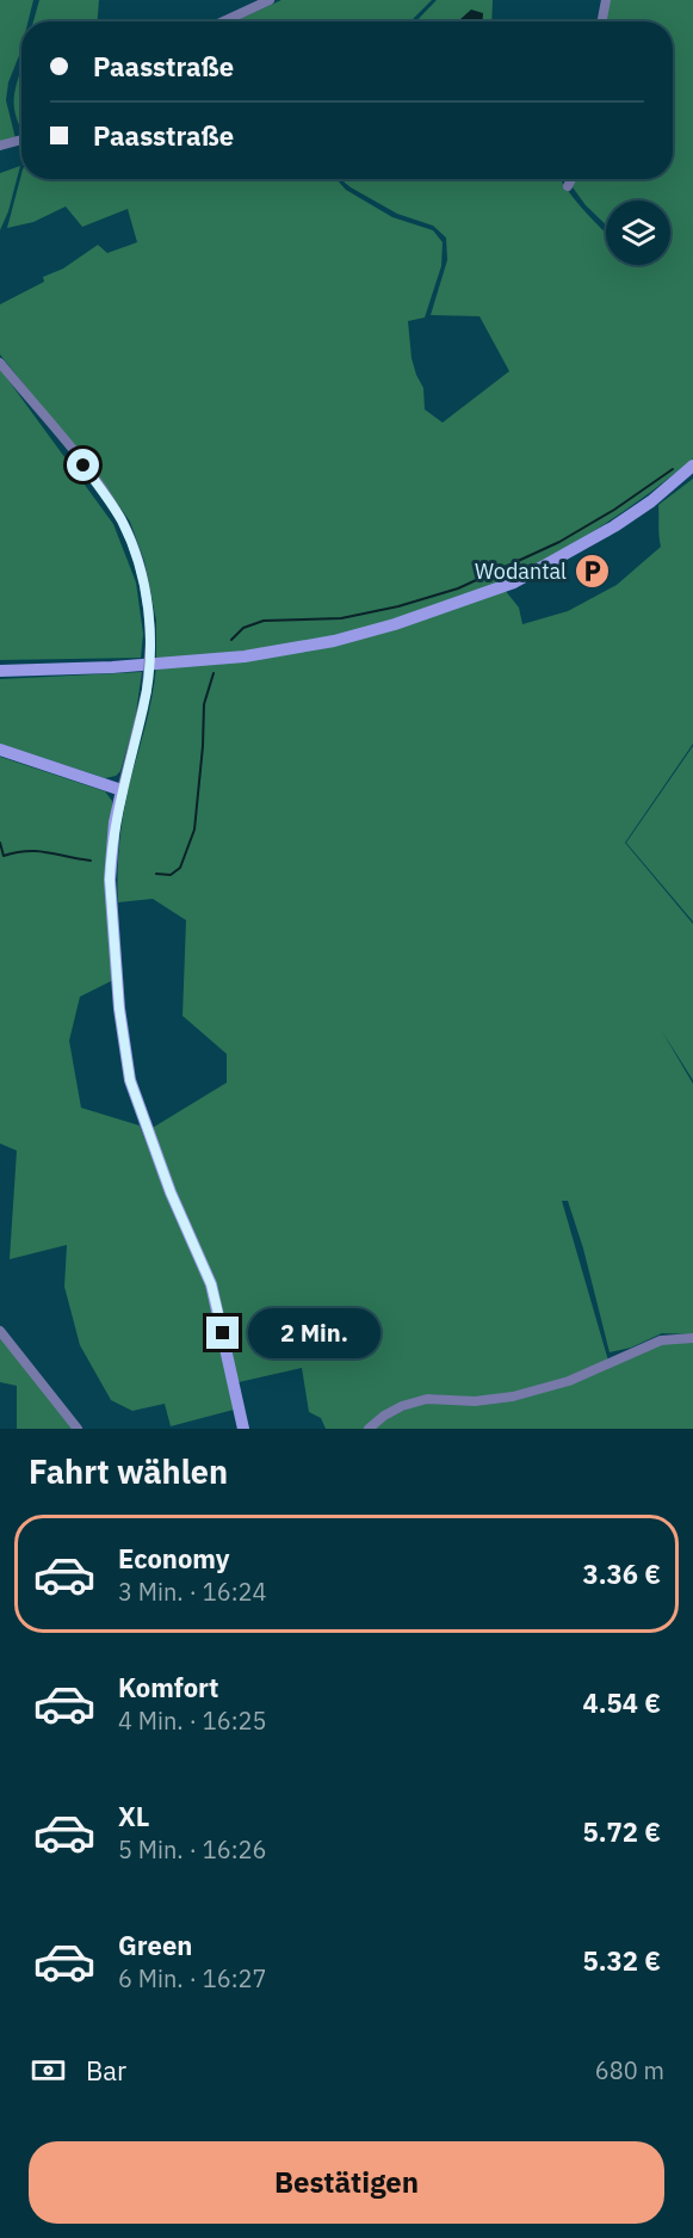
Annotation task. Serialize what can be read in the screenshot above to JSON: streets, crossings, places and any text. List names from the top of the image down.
{
  "places": {
    "parking": ["Wodantal"]
  },
  "page": {
    "banner": ["Paasstraße", "Paasstraße"],
    "bubble": "2 Min.",
    "heading": "Fahrt wählen",
    "list": [
      {
        "name": "Economy",
        "note": "3 Min. · 16:24",
        "value": "3.36 €"
      },
      {
        "name": "Komfort",
        "note": "4 Min. · 16:25",
        "value": "4.54 €"
      },
      {
        "name": "XL",
        "note": "5 Min. · 16:26",
        "value": "5.72 €"
      },
      {
        "name": "Green",
        "note": "6 Min. · 16:27",
        "value": "5.32 €"
      }
    ],
    "pay": ["Bar", "680 m"],
    "buttons": "Bestätigen"
  }
}
